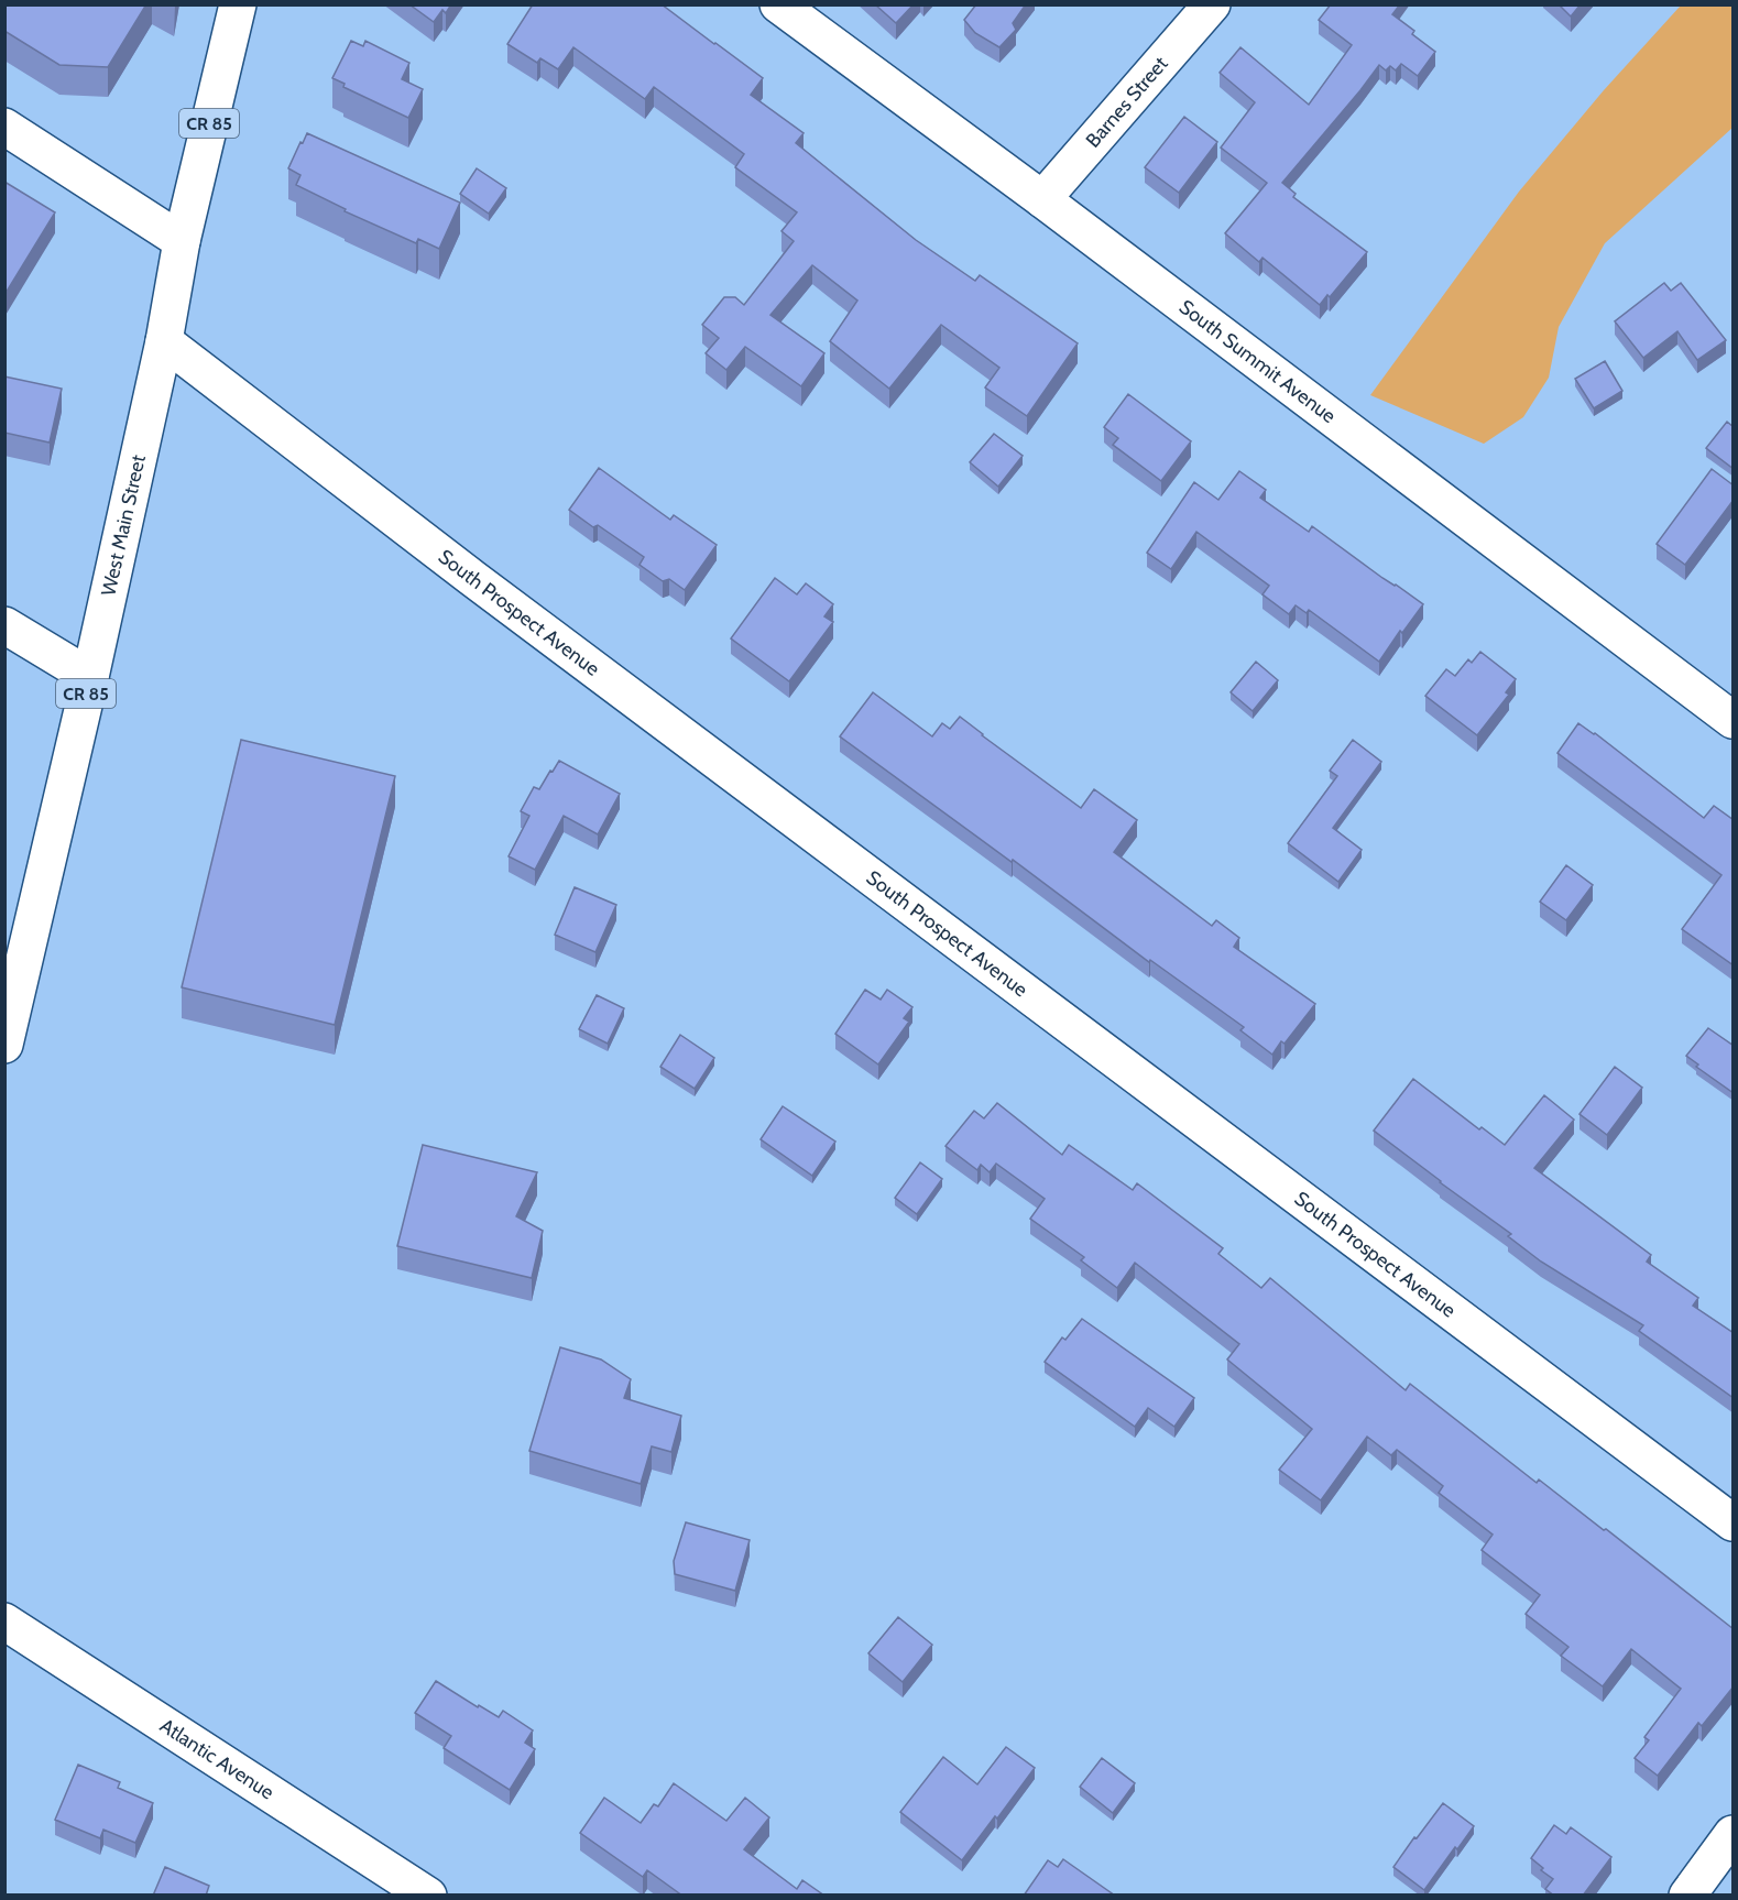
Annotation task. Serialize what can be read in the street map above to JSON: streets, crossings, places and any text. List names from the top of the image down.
{
  "streets": {
    "street": [
      "Barnes Street",
      "CR 85",
      "South Summit Avenue",
      "West Main Street",
      "South Prospect Avenue",
      "Atlantic Avenue"
    ]
  },
  "crossings": [
    ["Barnes Street", "South Summit Avenue"],
    ["West Main Street", "South Prospect Avenue"]
  ]
}
